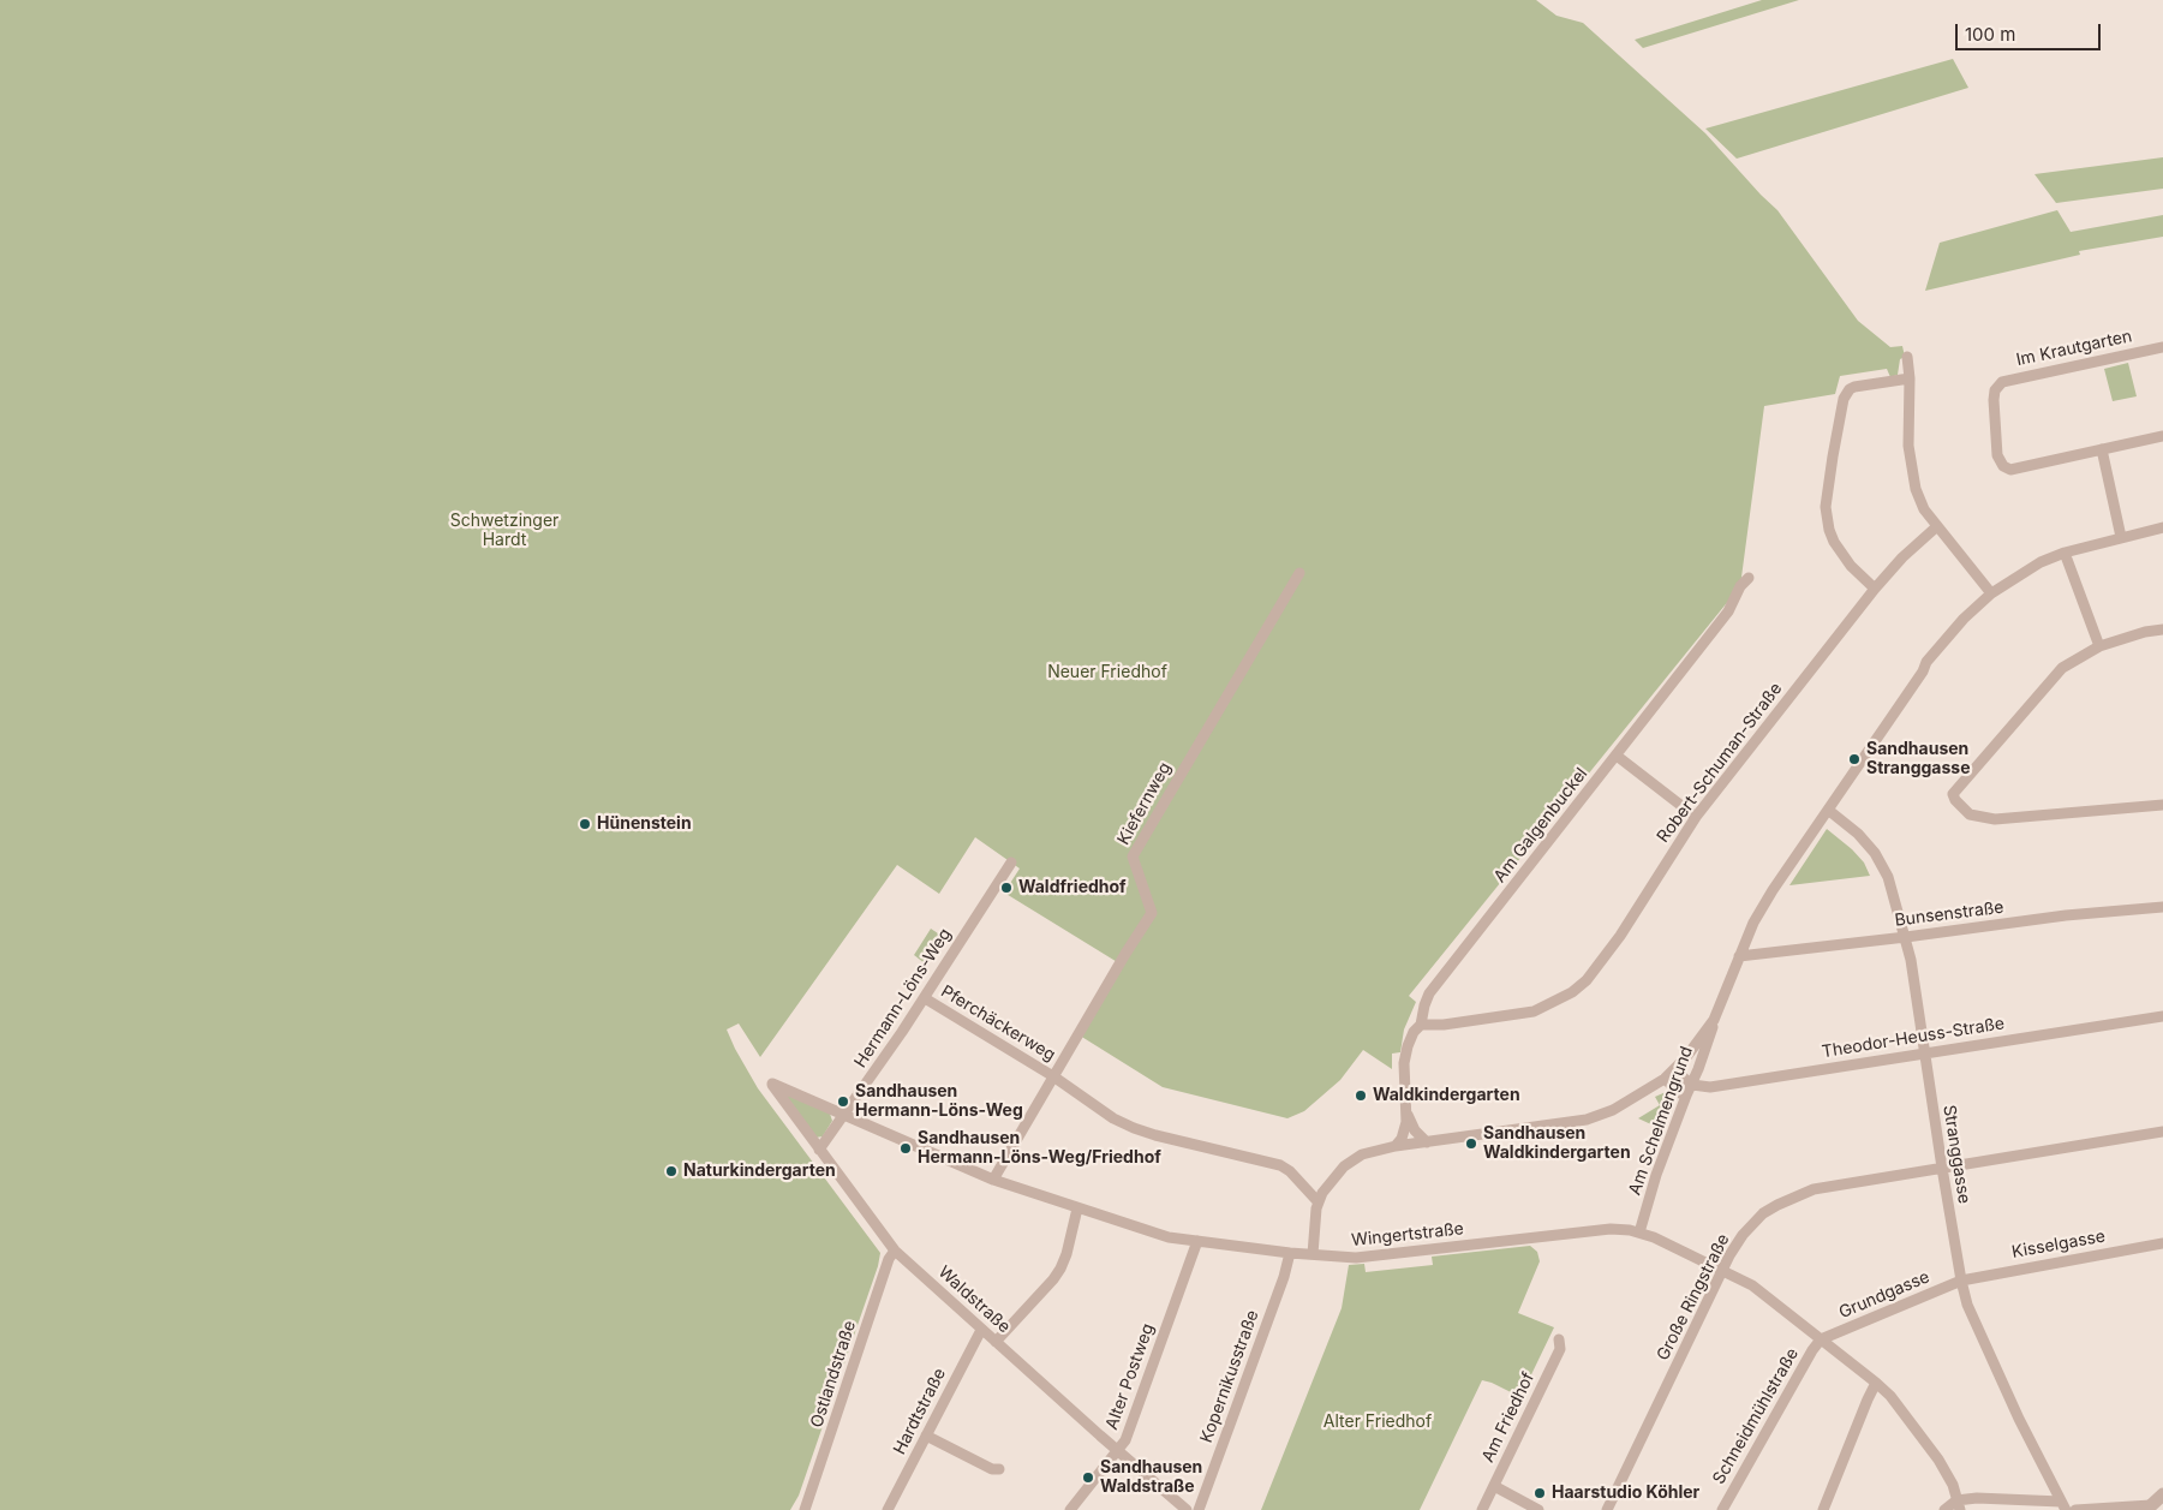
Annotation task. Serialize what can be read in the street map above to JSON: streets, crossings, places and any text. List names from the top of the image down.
{
  "streets": {
    "street": [
      "Im Krautgarten",
      "Robert-Schuman-Straße",
      "Kiefernweg",
      "Am Galgenbuckel",
      "Bunsenstraße",
      "Hermann-Löns-Weg",
      "Pferchäckerweg",
      "Theodor-Heuss-Straße",
      "Am Schelmengrund",
      "Stranggasse",
      "Wingertstraße",
      "Kisselgasse",
      "Grundgasse",
      "Große Ringstraße",
      "Waldstraße",
      "Ostlandstraße",
      "Alter Postweg",
      "Kopernikusstraße",
      "Hardtstraße",
      "Schneidmühlstraße",
      "Am Friedhof"
    ]
  },
  "crossings": [
    ["Robert-Schuman-Straße", "Am Galgenbuckel"],
    ["Kiefernweg", "Pferchäckerweg"],
    ["Kiefernweg", "Wingertstraße"],
    ["Bunsenstraße", "Am Schelmengrund"],
    ["Bunsenstraße", "Stranggasse"],
    ["Hermann-Löns-Weg", "Pferchäckerweg"],
    ["Hermann-Löns-Weg", "Wingertstraße"],
    ["Hermann-Löns-Weg", "Waldstraße"],
    ["Theodor-Heuss-Straße", "Am Schelmengrund"],
    ["Theodor-Heuss-Straße", "Stranggasse"],
    ["Am Schelmengrund", "Stranggasse"],
    ["Am Schelmengrund", "Wingertstraße"],
    ["Stranggasse", "Kisselgasse"],
    ["Stranggasse", "Grundgasse"],
    ["Stranggasse", "Große Ringstraße"],
    ["Wingertstraße", "Grundgasse"],
    ["Wingertstraße", "Große Ringstraße"],
    ["Wingertstraße", "Waldstraße"],
    ["Wingertstraße", "Alter Postweg"],
    ["Wingertstraße", "Kopernikusstraße"],
    ["Wingertstraße", "Schneidmühlstraße"],
    ["Kisselgasse", "Grundgasse"],
    ["Grundgasse", "Schneidmühlstraße"],
    ["Waldstraße", "Ostlandstraße"],
    ["Waldstraße", "Alter Postweg"],
    ["Waldstraße", "Hardtstraße"]
  ],
  "parks": ["Schwetzinger Hardt", "Neuer Friedhof", "Alter Friedhof"],
  "places": [
    "Sandhausen Stranggasse",
    "Hünenstein",
    "Waldfriedhof",
    "Waldkindergarten",
    "Sandhausen Hermann-Löns-Weg",
    "Sandhausen Waldkindergarten",
    "Sandhausen Hermann-Löns-Weg/Friedhof",
    "Naturkindergarten",
    "Sandhausen Waldstraße",
    "Haarstudio Köhler"
  ],
  "scale_bar": "100 m"
}
